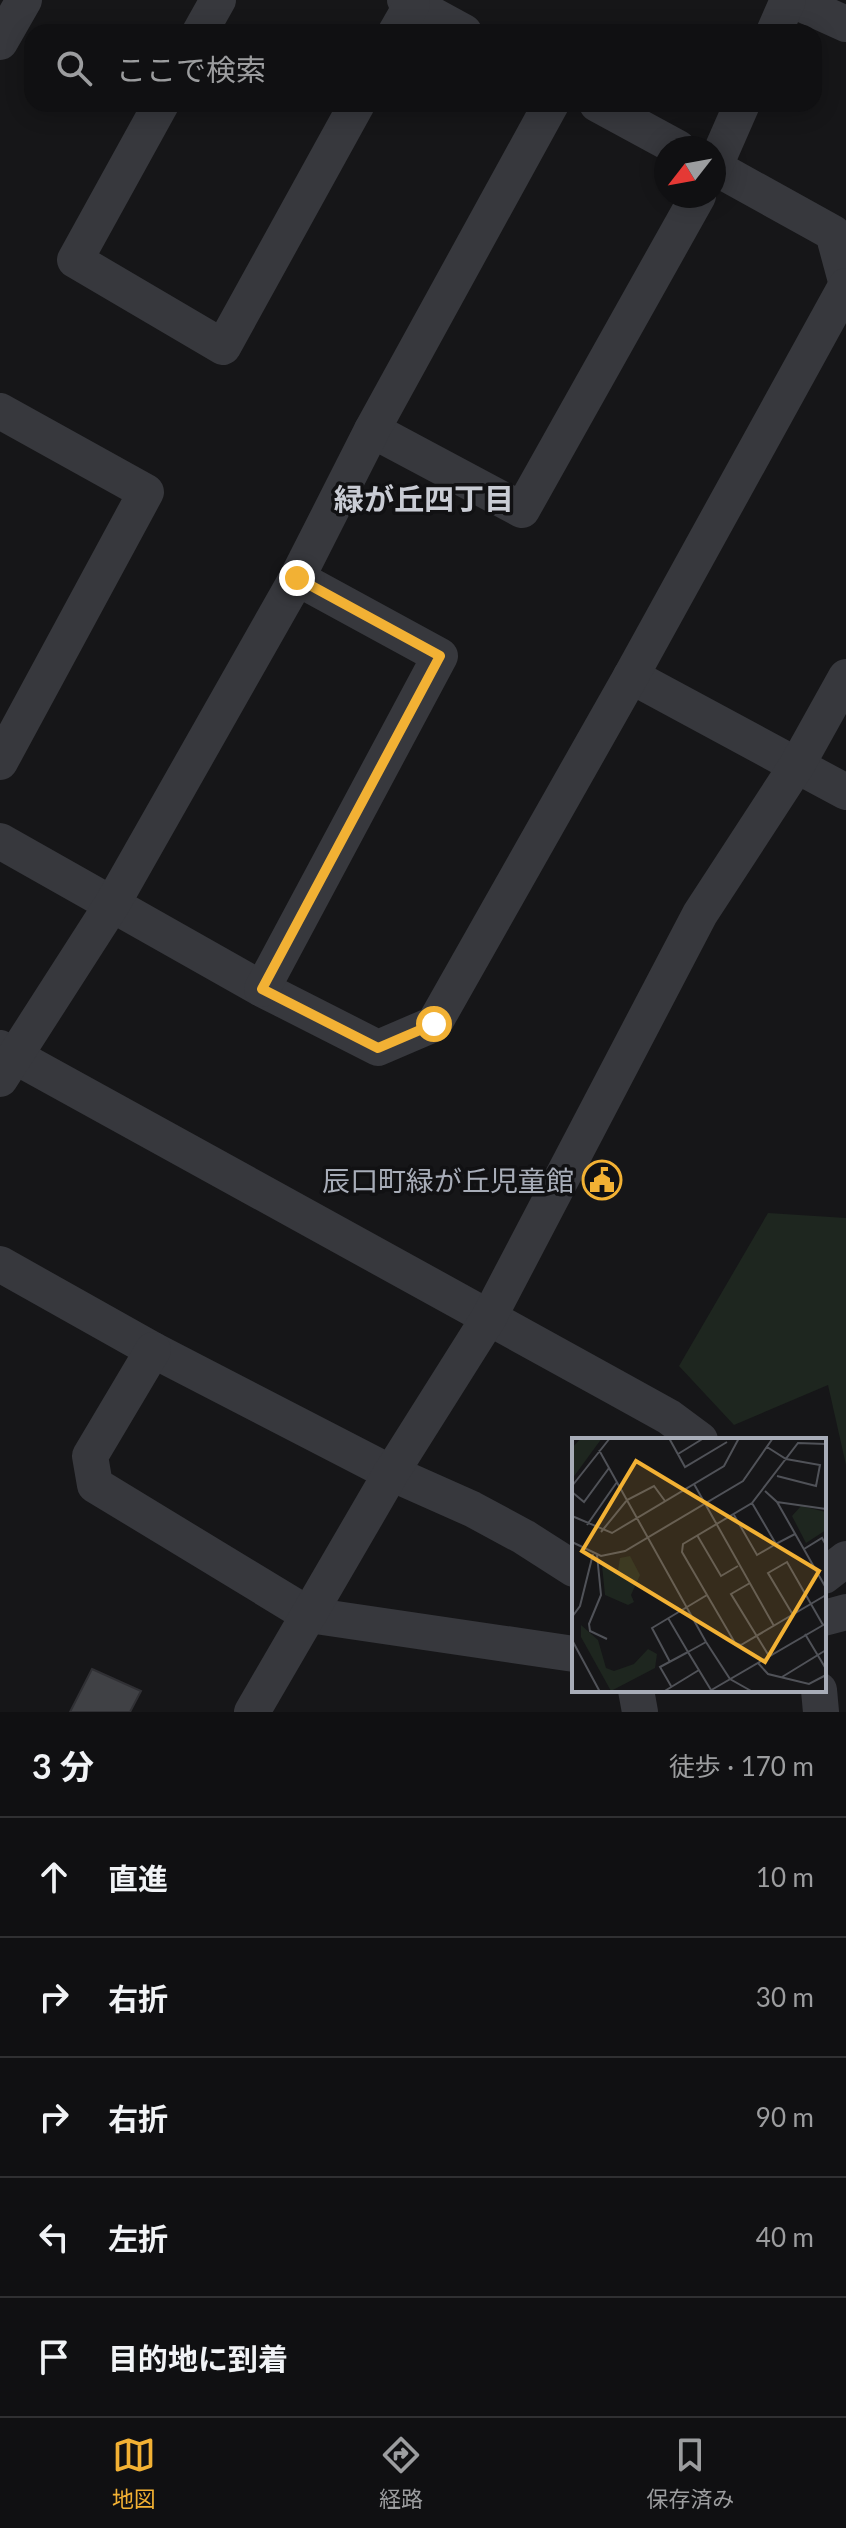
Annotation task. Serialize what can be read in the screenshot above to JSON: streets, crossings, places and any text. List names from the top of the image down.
{
  "districts": ["緑が丘四丁目"],
  "places": {
    "public building": ["辰口町緑が丘児童館"]
  },
  "north": "bottom left",
  "page": {
    "search": "ここで検索",
    "heading": ["3 分", "徒歩 · 170 m"],
    "list": [
      ["直進", "10 m"],
      ["右折", "30 m"],
      ["右折", "90 m"],
      ["左折", "40 m"],
      "目的地に到着"
    ],
    "nav": ["地図", "経路", "保存済み"]
  }
}
